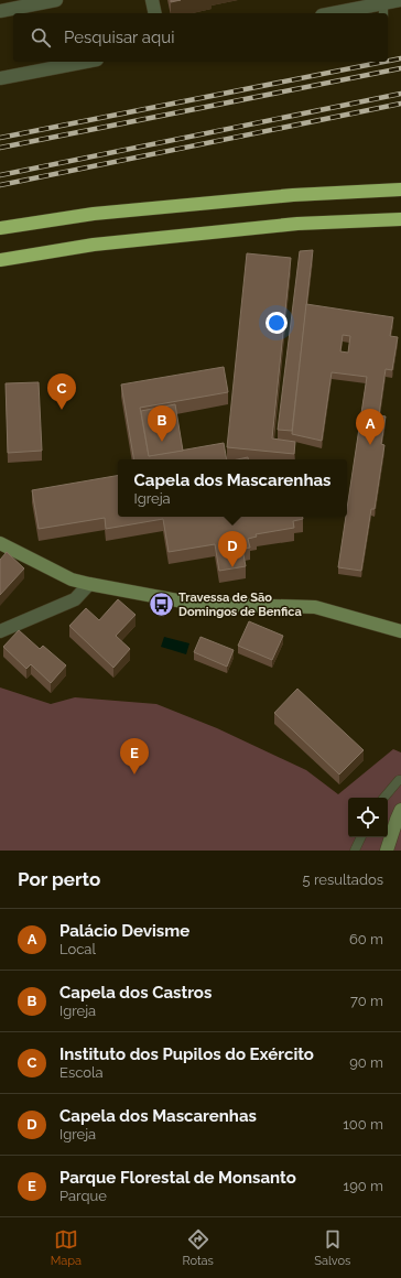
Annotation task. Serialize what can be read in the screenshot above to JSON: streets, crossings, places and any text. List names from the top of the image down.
{
  "places": {
    "bus stop": ["Travessa de São Domingos de Benfica"]
  },
  "page": {
    "search": "Pesquisar aqui",
    "pins": [
      "C",
      "B",
      "A",
      "D",
      "E"
    ],
    "popup": ["Capela dos Mascarenhas", "Igreja"],
    "heading": ["Por perto", "5 resultados"],
    "list": [
      {
        "mark": "A",
        "name": "Palácio Devisme",
        "note": "Local",
        "value": "60 m"
      },
      {
        "mark": "B",
        "name": "Capela dos Castros",
        "note": "Igreja",
        "value": "70 m"
      },
      {
        "mark": "C",
        "name": "Instituto dos Pupilos do Exército",
        "note": "Escola",
        "value": "90 m"
      },
      {
        "mark": "D",
        "name": "Capela dos Mascarenhas",
        "note": "Igreja",
        "value": "100 m"
      },
      {
        "mark": "E",
        "name": "Parque Florestal de Monsanto",
        "note": "Parque",
        "value": "190 m"
      }
    ],
    "nav": ["Mapa", "Rotas", "Salvos"]
  }
}
